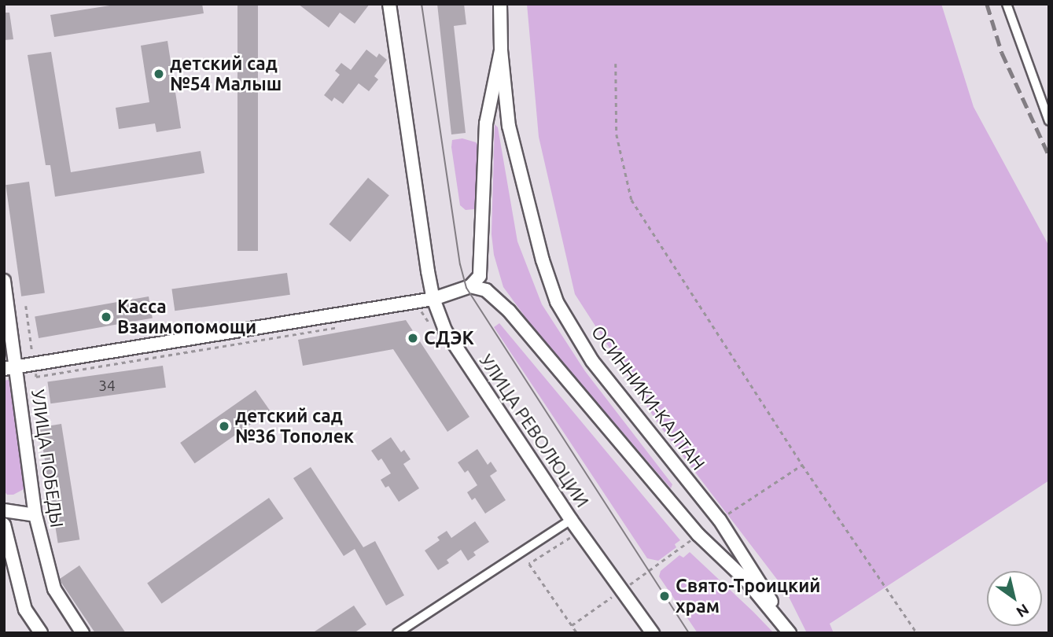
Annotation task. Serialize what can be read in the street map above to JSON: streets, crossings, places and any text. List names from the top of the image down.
{
  "streets": {
    "street": ["ОСИННИКИ-КАЛТАН", "УЛИЦА РЕВОЛЮЦИИ", "УЛИЦА ПОБЕДЫ"]
  },
  "places": [
    "детский сад №54 Малыш",
    "Касса Взаимопомощи",
    "СДЭК",
    "детский сад №36 Тополек",
    "Свято-Троицкий храм"
  ],
  "house_numbers": ["34"],
  "north": "bottom right"
}
